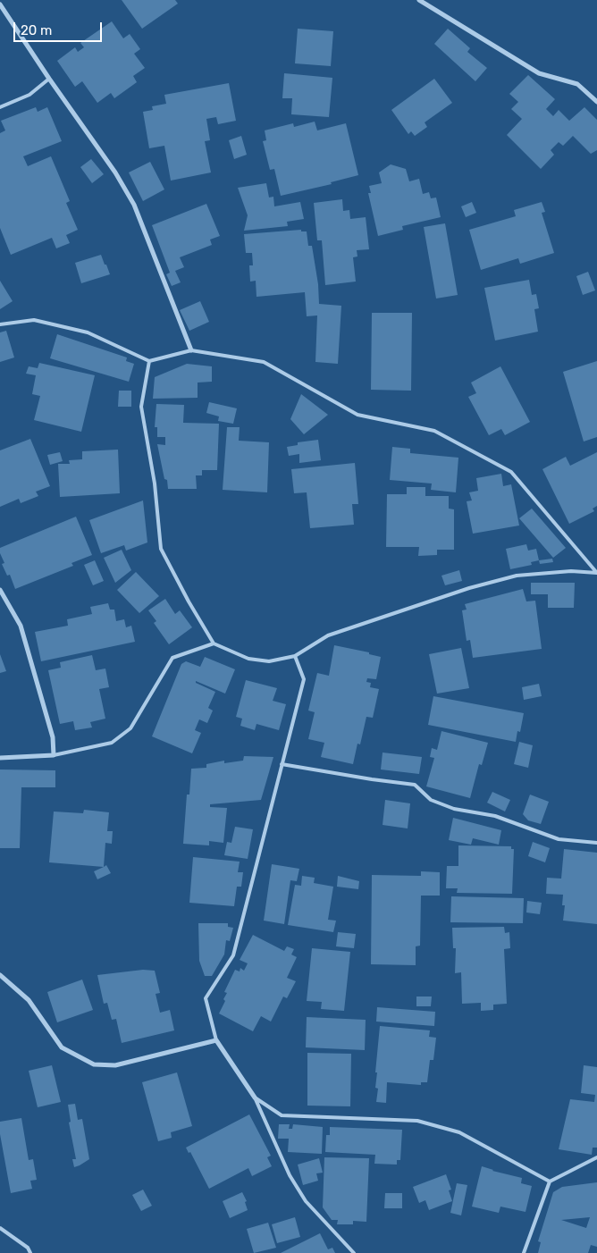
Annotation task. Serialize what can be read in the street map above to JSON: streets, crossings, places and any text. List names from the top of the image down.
{
  "scale_bar": "20 m"
}
